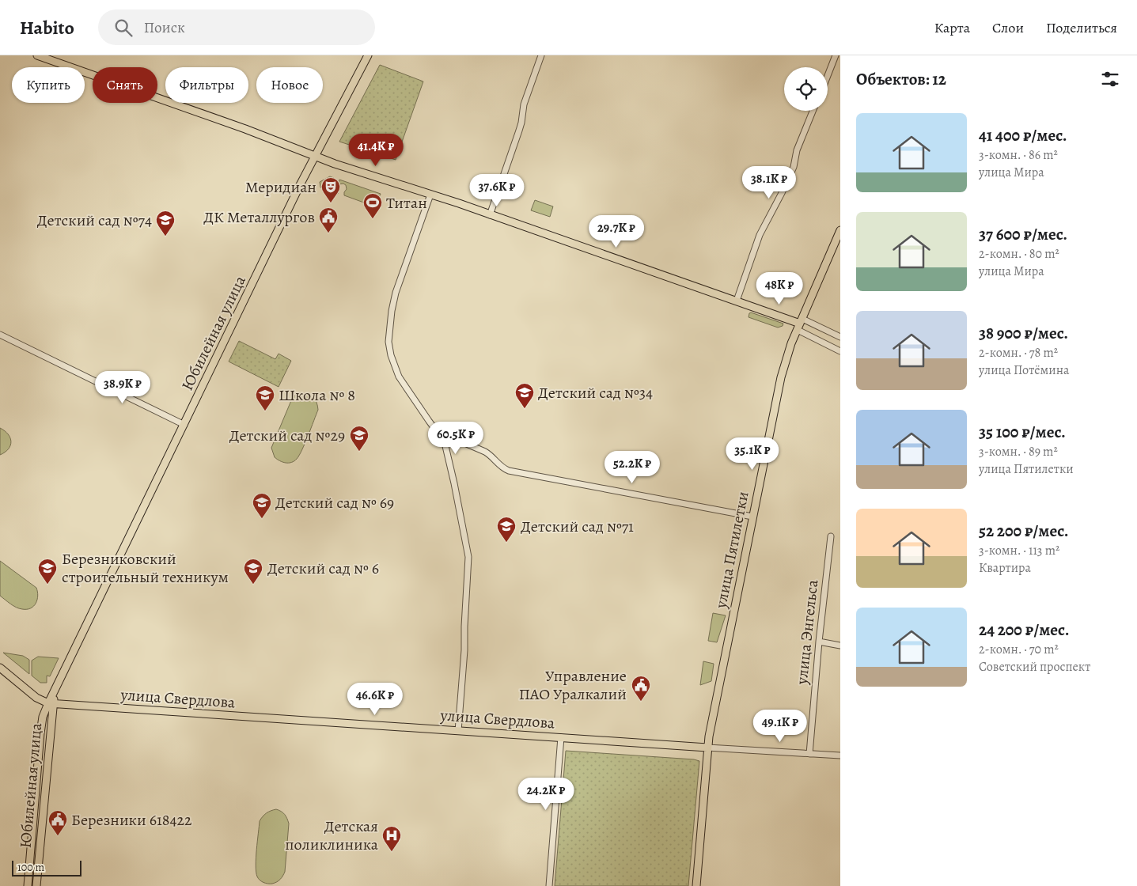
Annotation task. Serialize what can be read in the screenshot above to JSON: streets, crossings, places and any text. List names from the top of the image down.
{
  "streets": {
    "main road": ["Юбилейная улица", "улица Пятилетки", "улица Свердлова"],
    "street": ["улица Энгельса"]
  },
  "crossings": [
    ["Юбилейная улица", "улица Свердлова"],
    ["улица Пятилетки", "улица Свердлова"],
    ["улица Энгельса", "улица Свердлова"]
  ],
  "places": {
    "theatre": ["Меридиан"],
    "sports": ["Титан"],
    "public building": ["ДК Металлургов", "Управление ПАО Уралкалий", "Березники 618422"],
    "school or university": [
      "Детский сад №74",
      "Детский сад №34",
      "Школа № 8",
      "Детский сад №29",
      "Детский сад № 69",
      "Детский сад №71",
      "Березниковский строительный техникум",
      "Детский сад № 6"
    ],
    "hospital": ["Детская поликлиника"]
  },
  "scale_bar": "100 m",
  "page": {
    "header": "Habito",
    "search": "Поиск",
    "nav": ["Карта", "Слои", "Поделиться"],
    "heading": "Объектов: 12",
    "chip": [
      "Купить",
      "Снять",
      "Фильтры",
      "Новое"
    ],
    "list": [
      {
        "name": "41 400 ₽/мес.",
        "note": "3-комн. · 86 m² · улица Мира"
      },
      {
        "name": "37 600 ₽/мес.",
        "note": "2-комн. · 80 m² · улица Мира"
      },
      {
        "name": "38 900 ₽/мес.",
        "note": "2-комн. · 78 m² · улица Потёмина"
      },
      {
        "name": "35 100 ₽/мес.",
        "note": "3-комн. · 89 m² · улица Пятилетки"
      },
      {
        "name": "52 200 ₽/мес.",
        "note": "3-комн. · 113 m² · Квартира"
      },
      {
        "name": "24 200 ₽/мес.",
        "note": "2-комн. · 70 m² · Советский проспект"
      }
    ],
    "price": [
      "41.4K ₽",
      "38.1K ₽",
      "37.6K ₽",
      "29.7K ₽",
      "48K ₽",
      "38.9K ₽",
      "60.5K ₽",
      "35.1K ₽",
      "52.2K ₽",
      "46.6K ₽",
      "49.1K ₽",
      "24.2K ₽"
    ],
    "scale": "100 m"
  }
}
